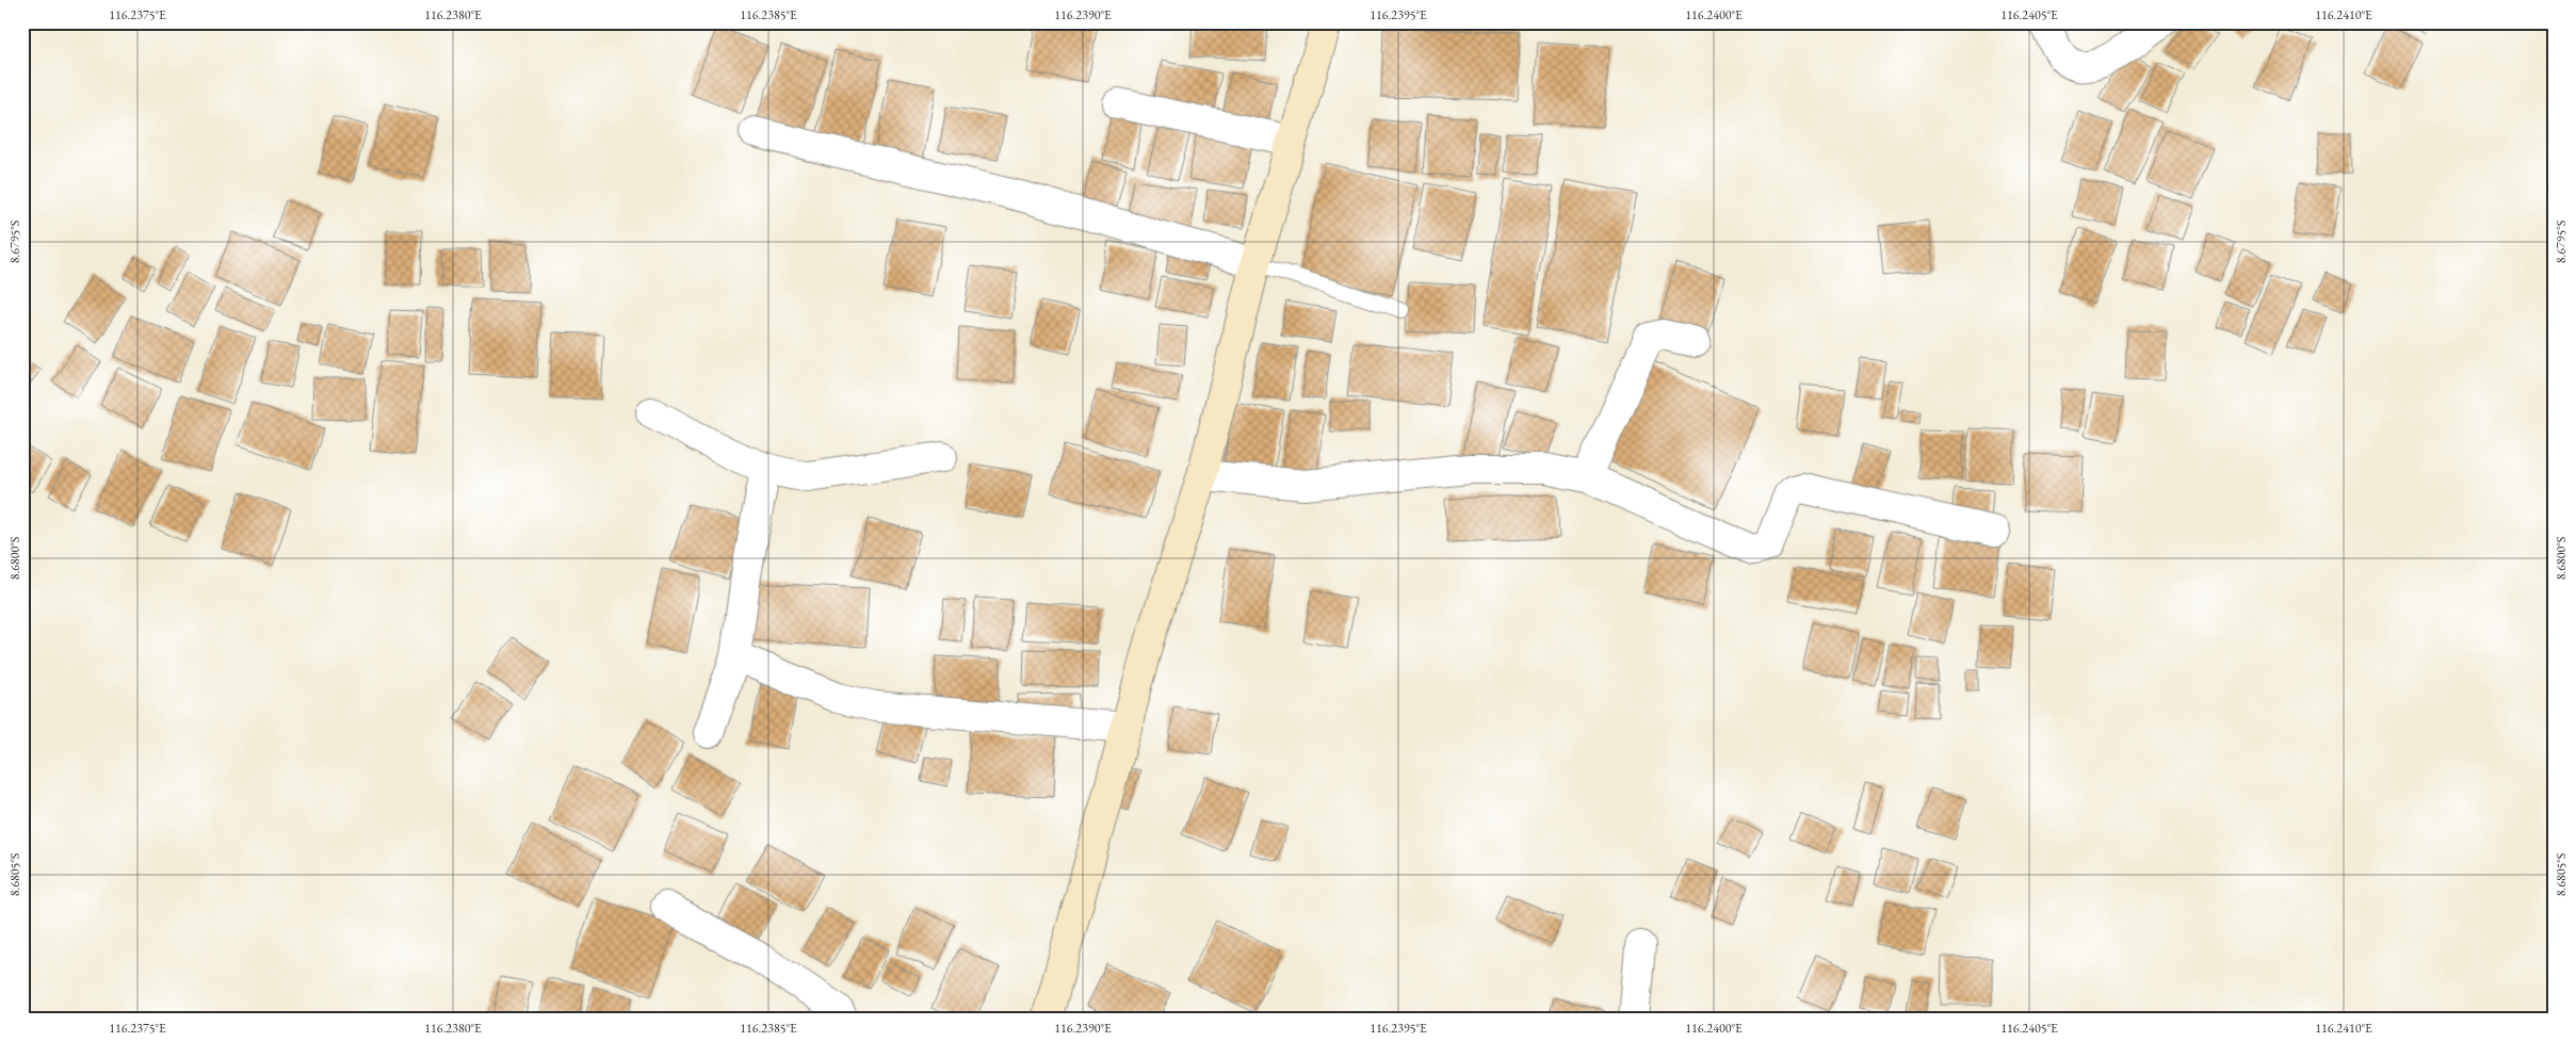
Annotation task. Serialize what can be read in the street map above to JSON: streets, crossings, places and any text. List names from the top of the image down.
{
  "coordinates": [
    "116.2375°E",
    "116.2380°E",
    "116.2385°E",
    "116.2390°E",
    "116.2395°E",
    "116.2400°E",
    "116.2405°E",
    "116.2410°E",
    "8.6795°S",
    "8.6800°S",
    "8.6805°S"
  ]
}
